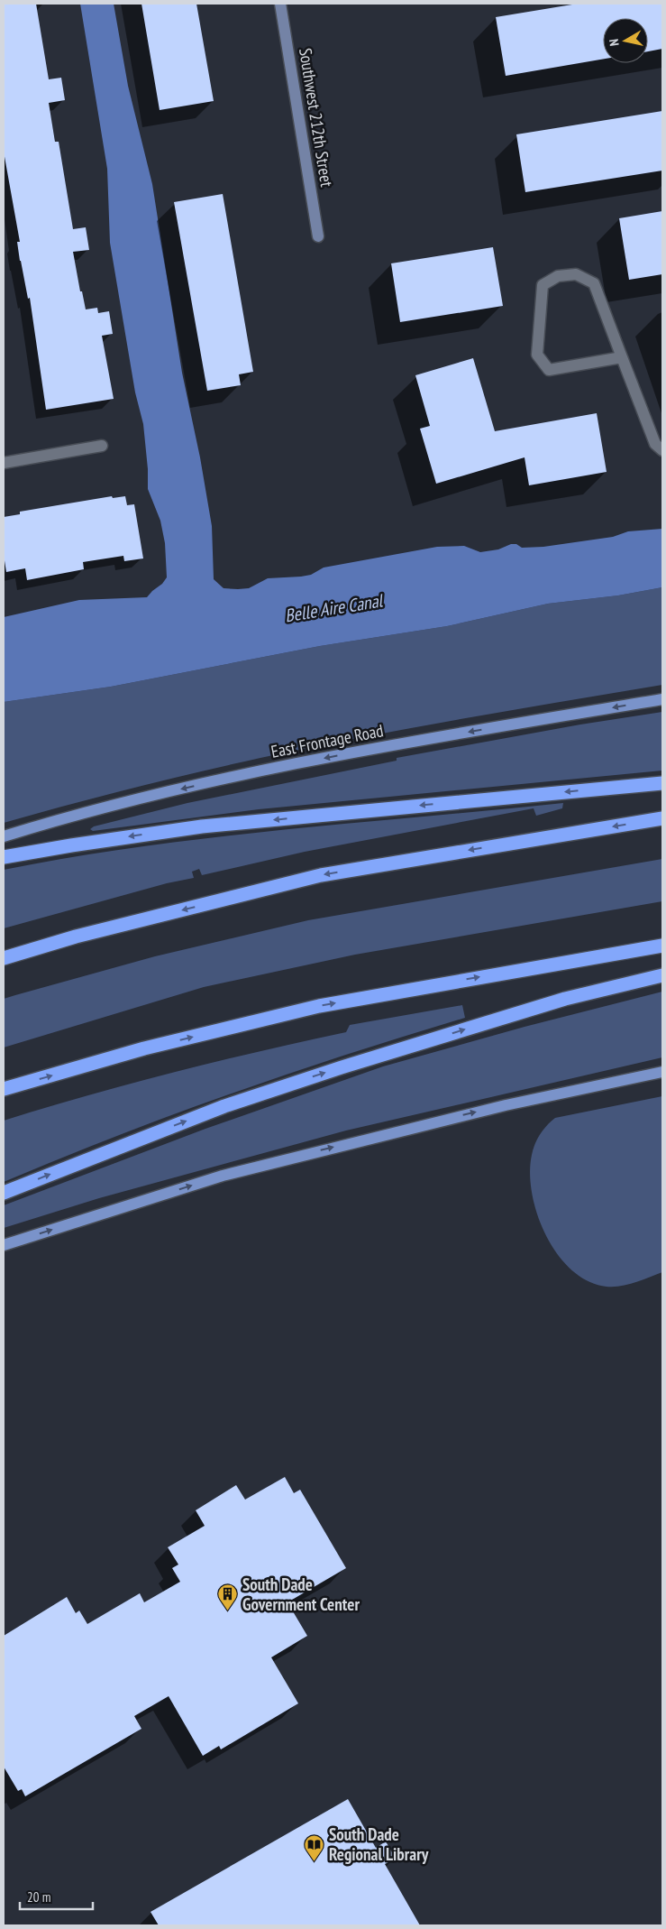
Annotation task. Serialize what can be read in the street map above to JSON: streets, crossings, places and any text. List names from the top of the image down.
{
  "streets": {
    "main road": ["East Frontage Road"],
    "street": ["Southwest 212th Street"]
  },
  "one_way": ["East Frontage Road"],
  "water": ["Belle Aire Canal"],
  "places": {
    "building": ["South Dade Government Center"],
    "library": ["South Dade Regional Library"]
  },
  "scale_bar": "20 m",
  "north": "left"
}
